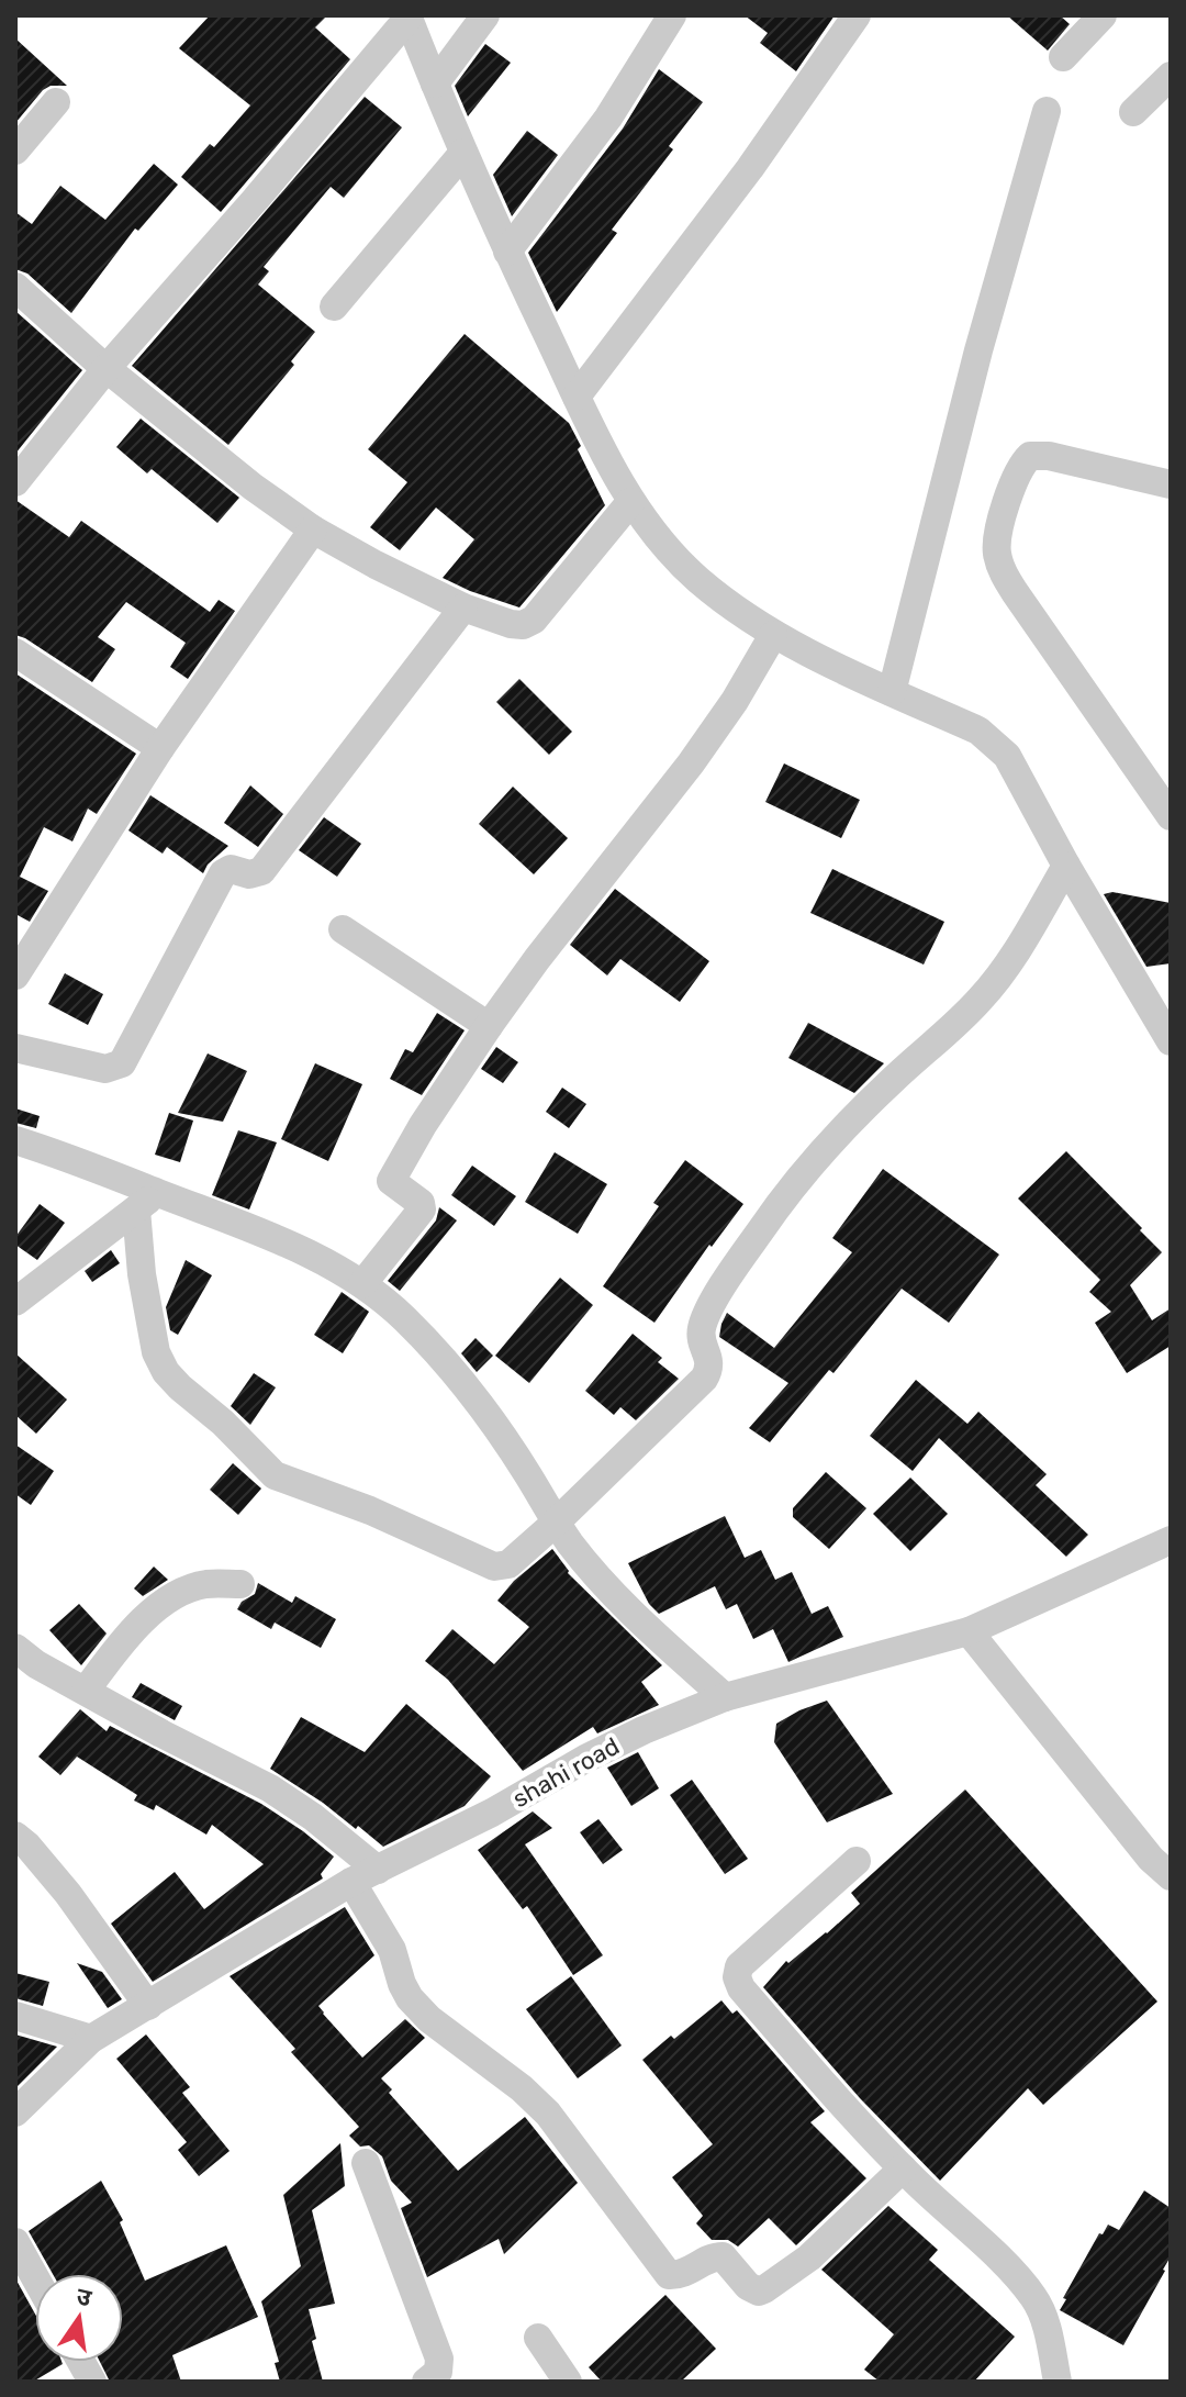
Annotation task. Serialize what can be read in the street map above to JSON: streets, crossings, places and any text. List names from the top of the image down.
{
  "streets": {
    "street": ["shahi road"]
  },
  "north": "top"
}
